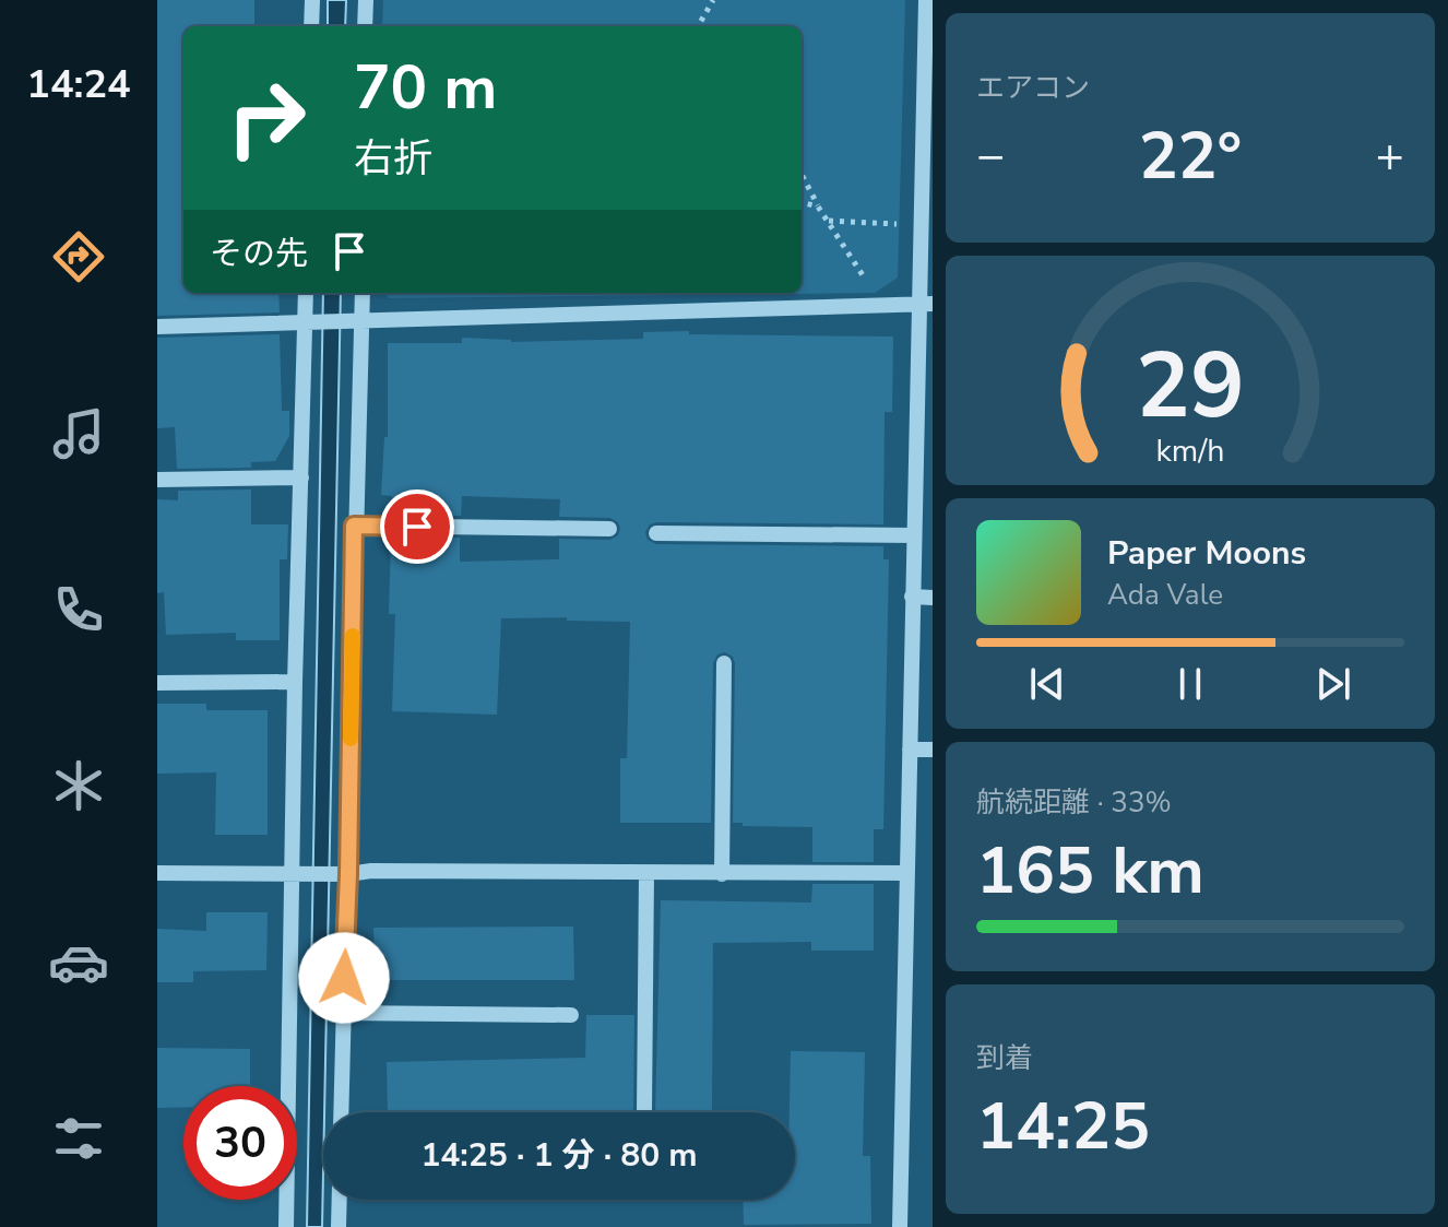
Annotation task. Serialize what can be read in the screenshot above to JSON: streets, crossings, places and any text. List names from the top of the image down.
{
  "page": {
    "tabs": "14:24",
    "tile": [
      "エアコン",
      ["航続距離 · 33%", "165 km"],
      ["到着", "14:25"]
    ],
    "turn": ["70 m", "右折"],
    "heat": ["−", "22°", "+"],
    "then": "その先",
    "song": ["Paper Moons", "Ada Vale"],
    "limit": "30",
    "trip": "14:25 · 1 分 · 80 m",
    "gauge": ["29", "km/h"]
  }
}
